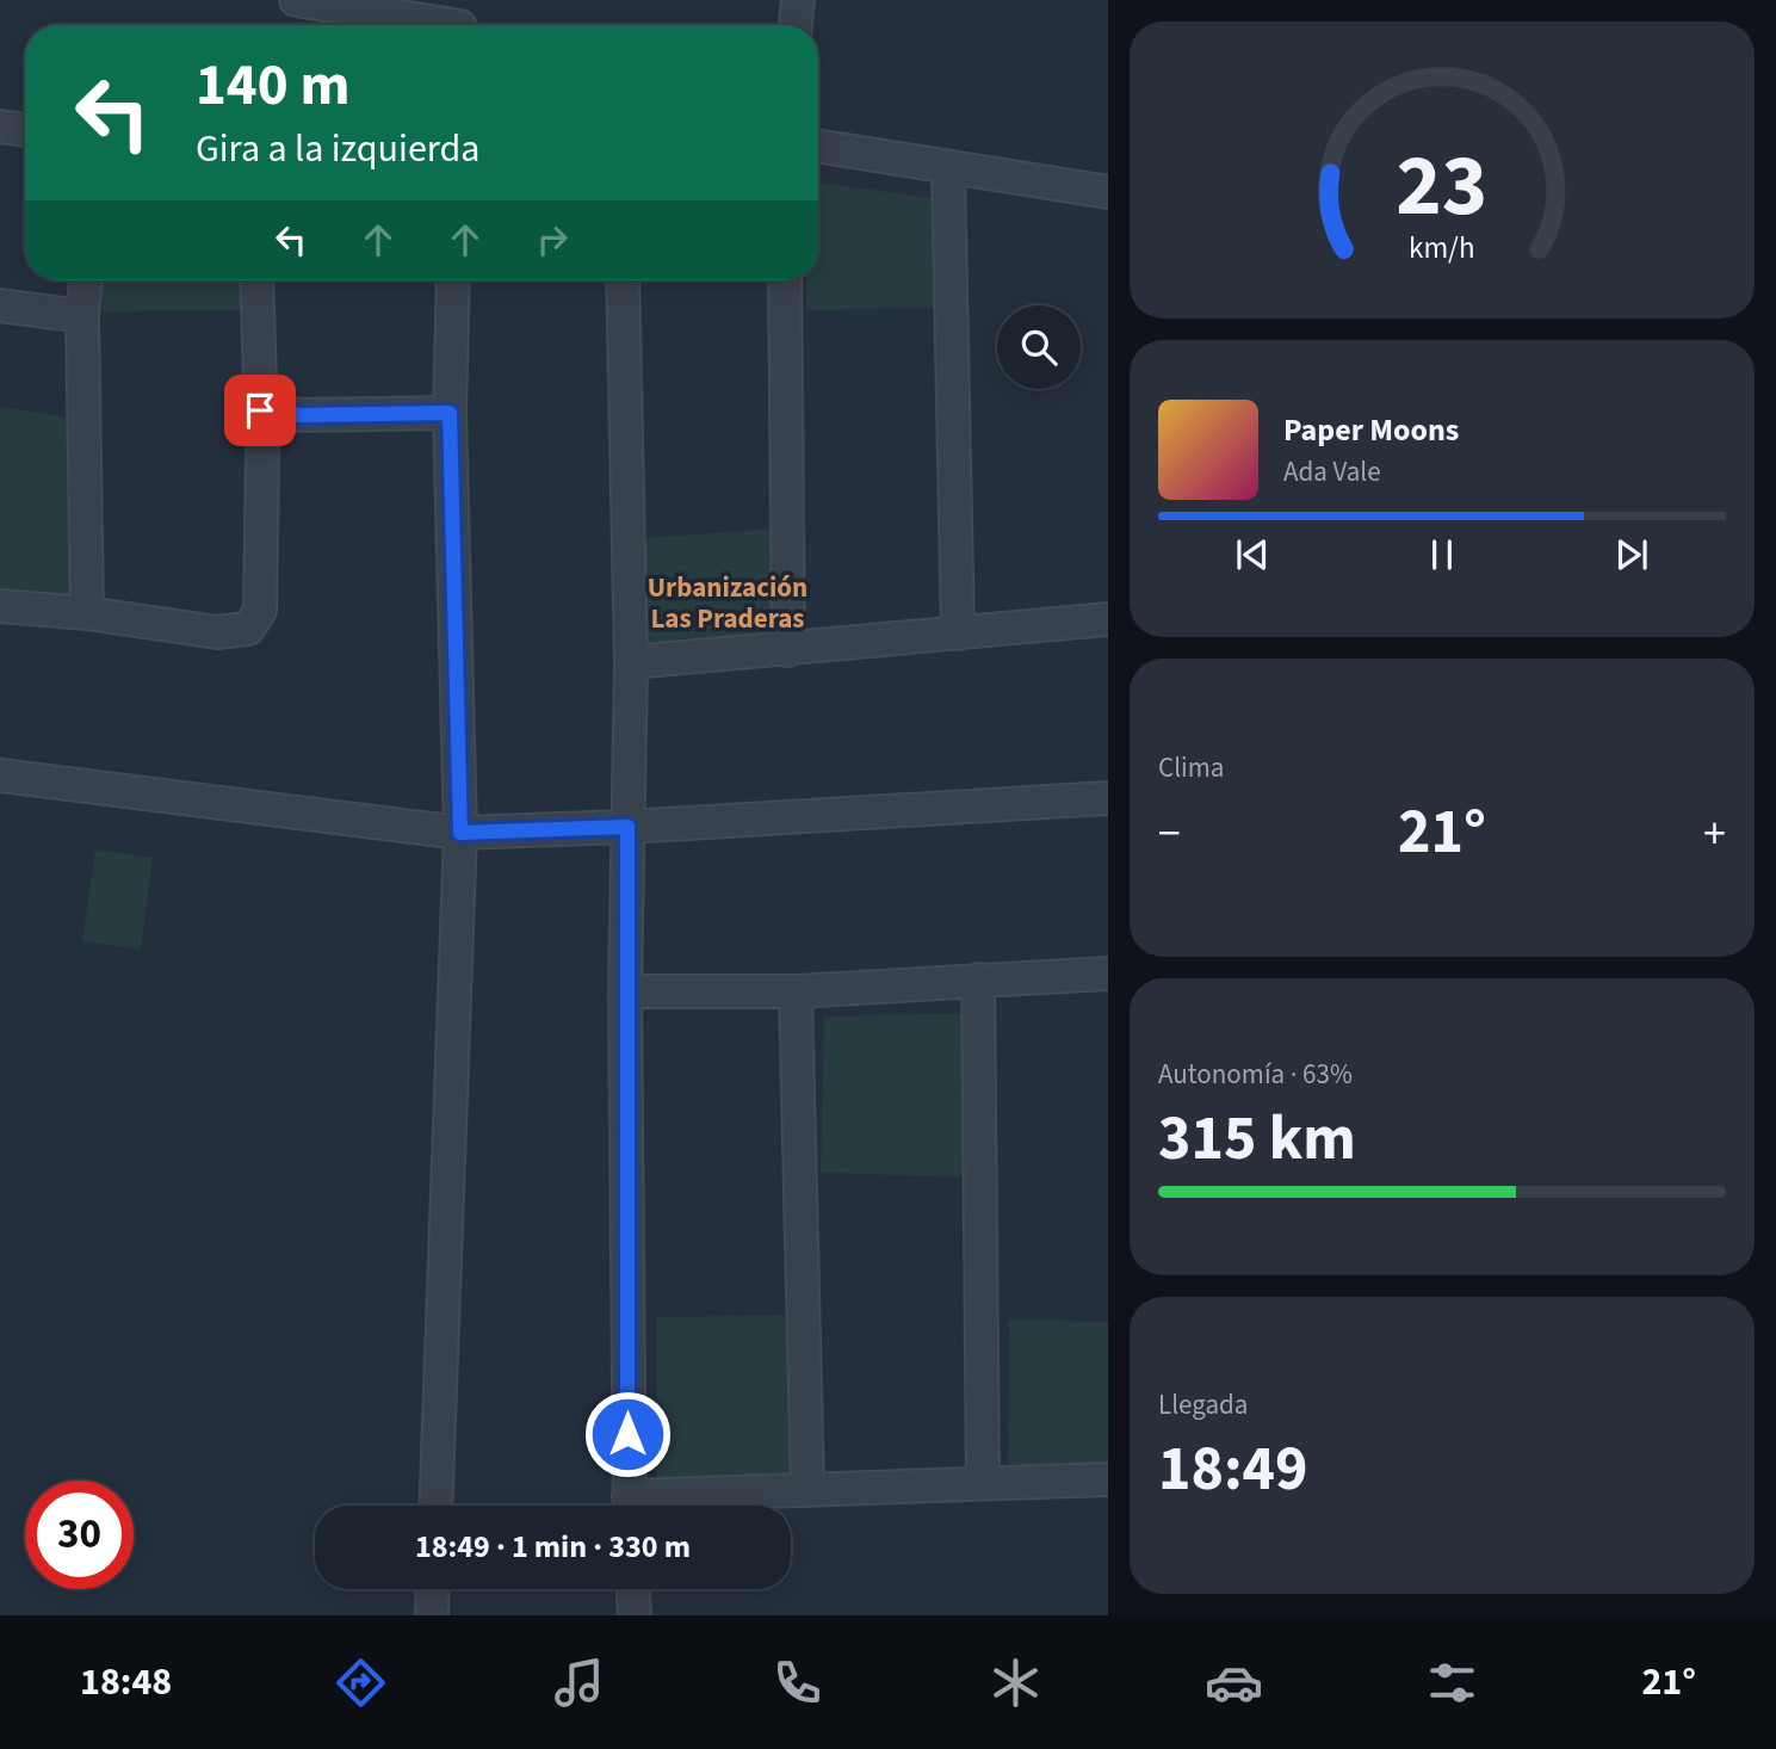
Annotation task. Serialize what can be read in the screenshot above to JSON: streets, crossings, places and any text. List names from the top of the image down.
{
  "districts": ["Urbanización Las Praderas"],
  "page": {
    "turn": ["140 m", "Gira a la izquierda"],
    "song": ["Paper Moons", "Ada Vale"],
    "tile": [
      "Clima",
      ["Autonomía · 63%", "315 km"],
      ["Llegada", "18:49"]
    ],
    "heat": ["−", "21°", "+"],
    "limit": "30",
    "trip": "18:49 · 1 min · 330 m",
    "tabs": ["18:48", "21°"],
    "gauge": ["23", "km/h"]
  }
}
